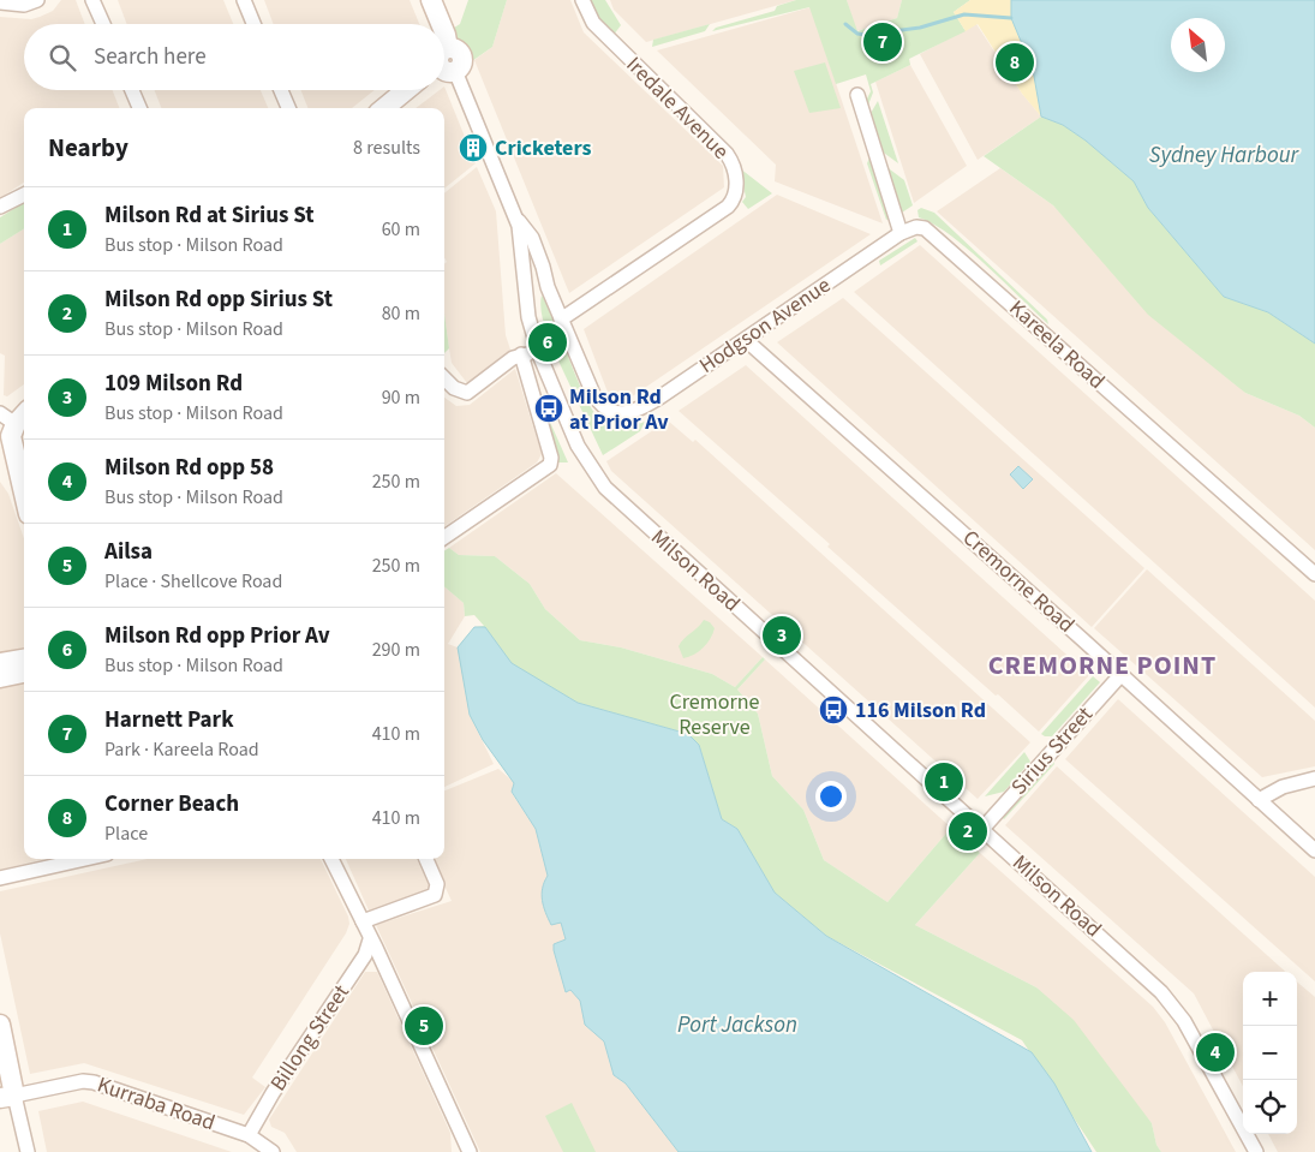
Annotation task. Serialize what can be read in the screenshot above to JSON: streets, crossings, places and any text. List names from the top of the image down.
{
  "streets": {
    "street": [
      "Iredale Avenue",
      "Hodgson Avenue",
      "Kareela Road",
      "Milson Road",
      "Cremorne Road",
      "Sirius Street",
      "Billong Street",
      "Kurraba Road"
    ]
  },
  "crossings": [
    ["Iredale Avenue", "Hodgson Avenue"],
    ["Hodgson Avenue", "Kareela Road"],
    ["Hodgson Avenue", "Cremorne Road"],
    ["Milson Road", "Sirius Street"],
    ["Cremorne Road", "Sirius Street"],
    ["Billong Street", "Kurraba Road"]
  ],
  "districts": ["CREMORNE POINT"],
  "water": ["Sydney Harbour", "Port Jackson"],
  "parks": ["Cremorne Reserve"],
  "places": {
    "building": ["Cricketers"],
    "bus stop": ["Milson Rd at Prior Av", "116 Milson Rd"]
  },
  "north": "top left",
  "page": {
    "pins": [
      "7",
      "8",
      "6",
      "3",
      "1",
      "2",
      "5",
      "4"
    ],
    "search": "Search here",
    "heading": ["Nearby", "8 results"],
    "list": [
      {
        "mark": "1",
        "name": "Milson Rd at Sirius St",
        "note": "Bus stop · Milson Road",
        "value": "60 m"
      },
      {
        "mark": "2",
        "name": "Milson Rd opp Sirius St",
        "note": "Bus stop · Milson Road",
        "value": "80 m"
      },
      {
        "mark": "3",
        "name": "109 Milson Rd",
        "note": "Bus stop · Milson Road",
        "value": "90 m"
      },
      {
        "mark": "4",
        "name": "Milson Rd opp 58",
        "note": "Bus stop · Milson Road",
        "value": "250 m"
      },
      {
        "mark": "5",
        "name": "Ailsa",
        "note": "Place · Shellcove Road",
        "value": "250 m"
      },
      {
        "mark": "6",
        "name": "Milson Rd opp Prior Av",
        "note": "Bus stop · Milson Road",
        "value": "290 m"
      },
      {
        "mark": "7",
        "name": "Harnett Park",
        "note": "Park · Kareela Road",
        "value": "410 m"
      },
      {
        "mark": "8",
        "name": "Corner Beach",
        "note": "Place",
        "value": "410 m"
      }
    ],
    "map_buttons": ["+", "−"]
  }
}
